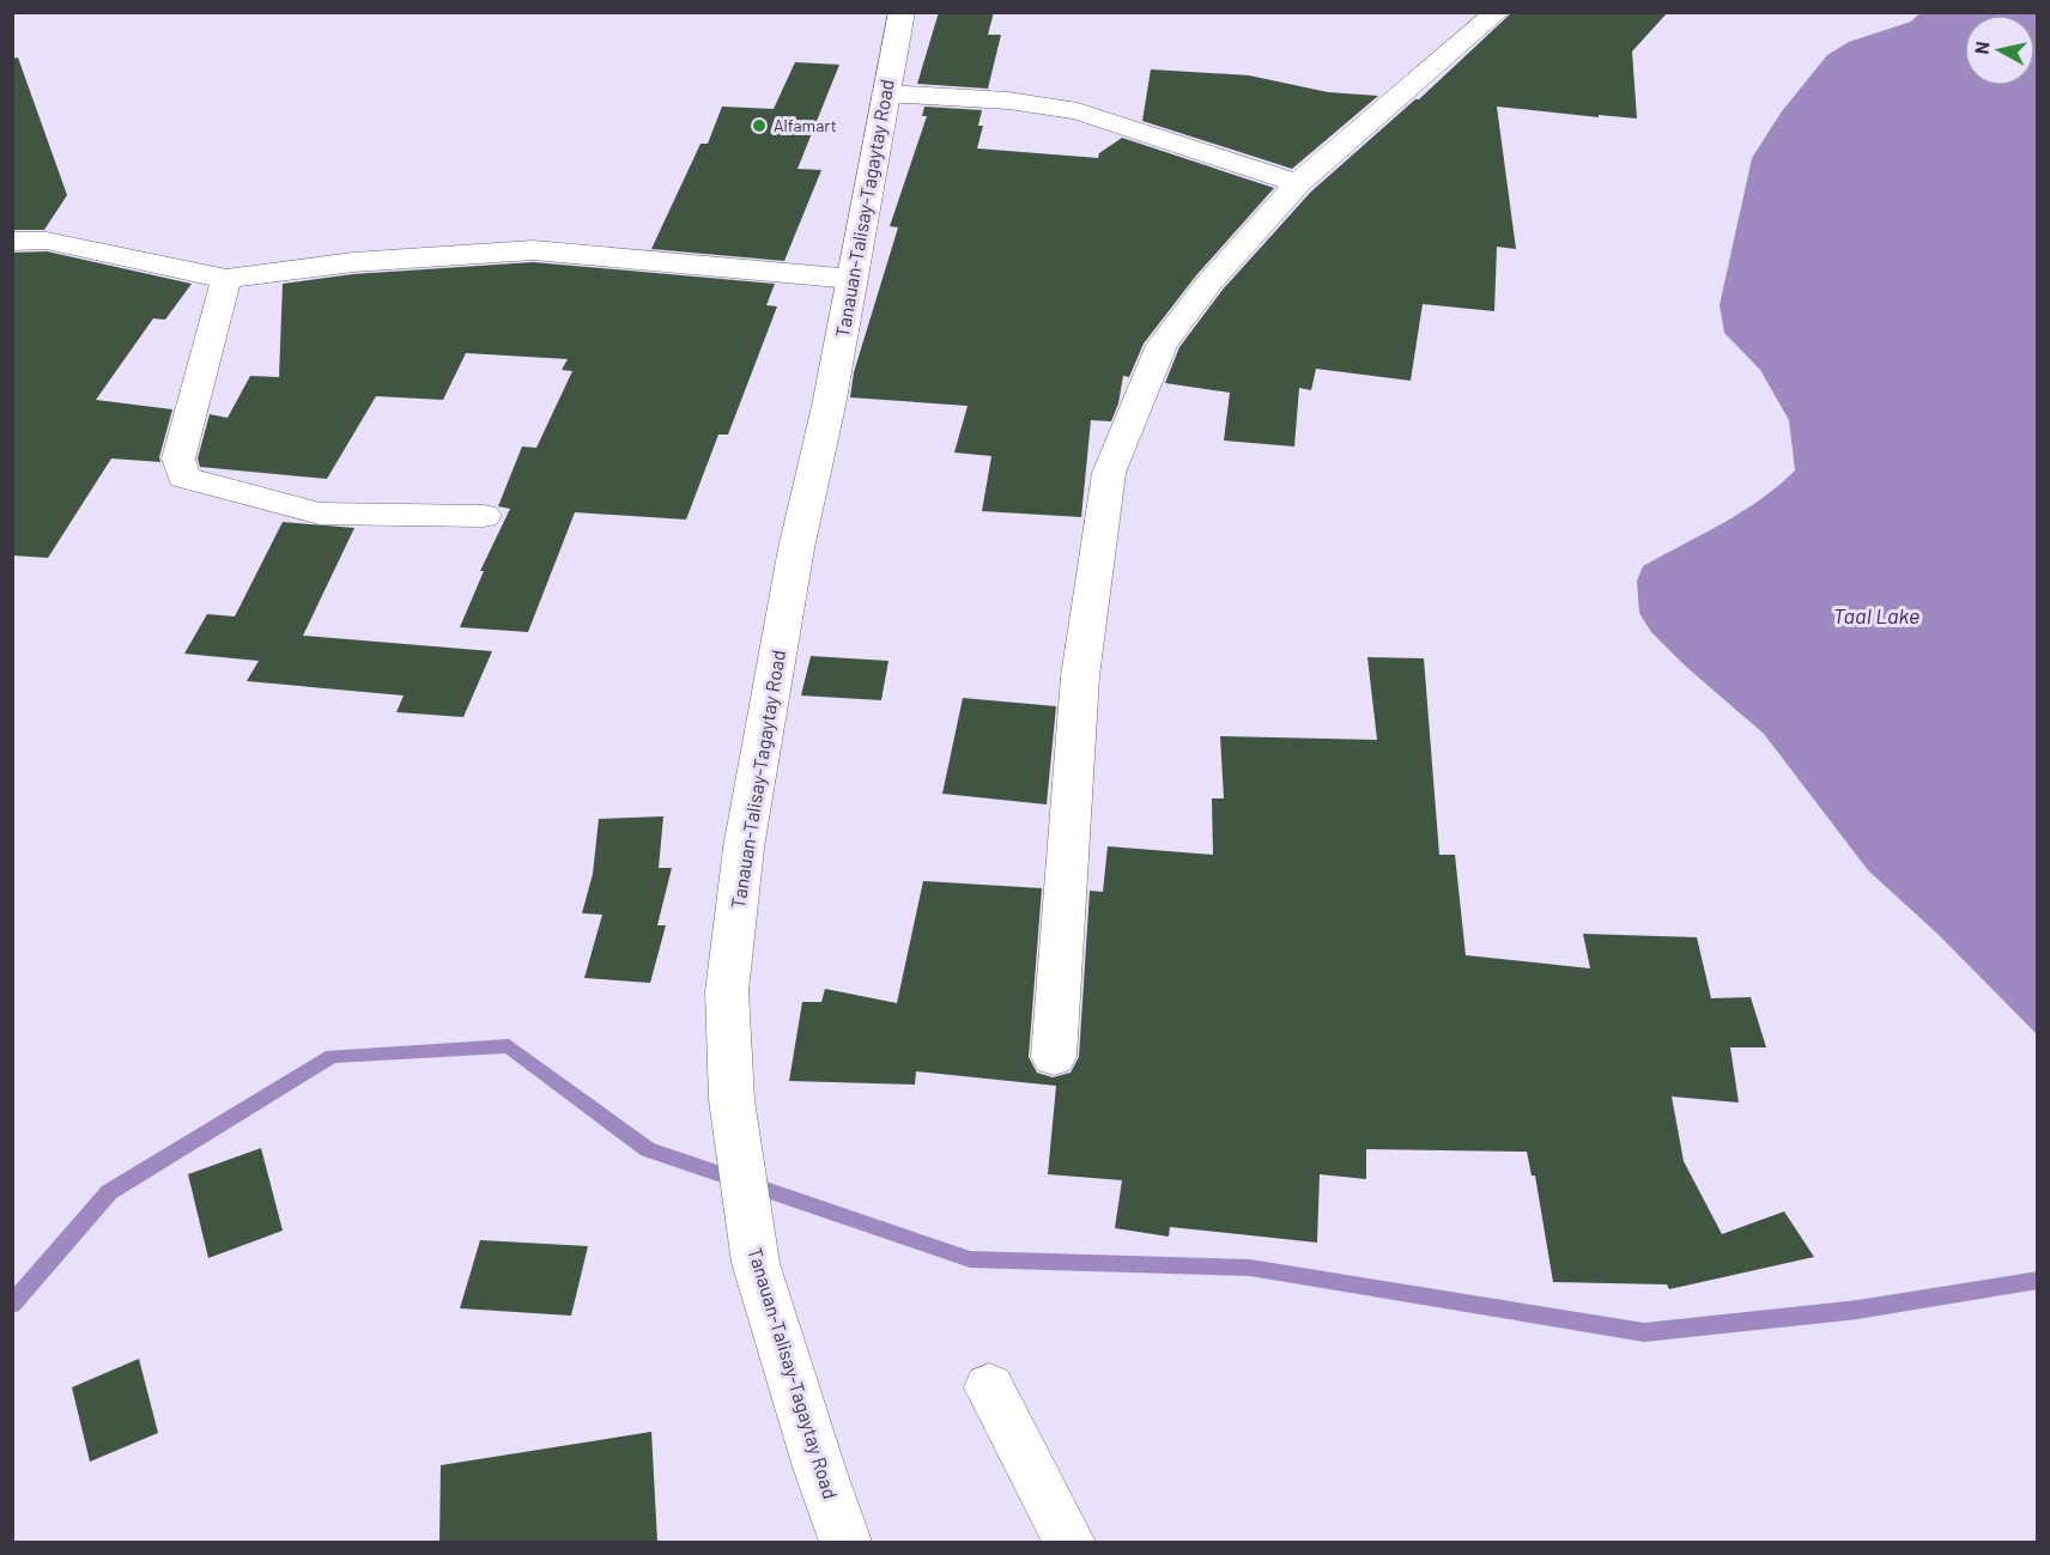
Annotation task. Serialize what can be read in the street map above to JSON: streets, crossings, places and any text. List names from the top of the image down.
{
  "streets": {
    "street": ["Tanauan-Talisay-Tagaytay Road"]
  },
  "water": ["Taal Lake"],
  "places": ["Alfamart"],
  "north": "left"
}
